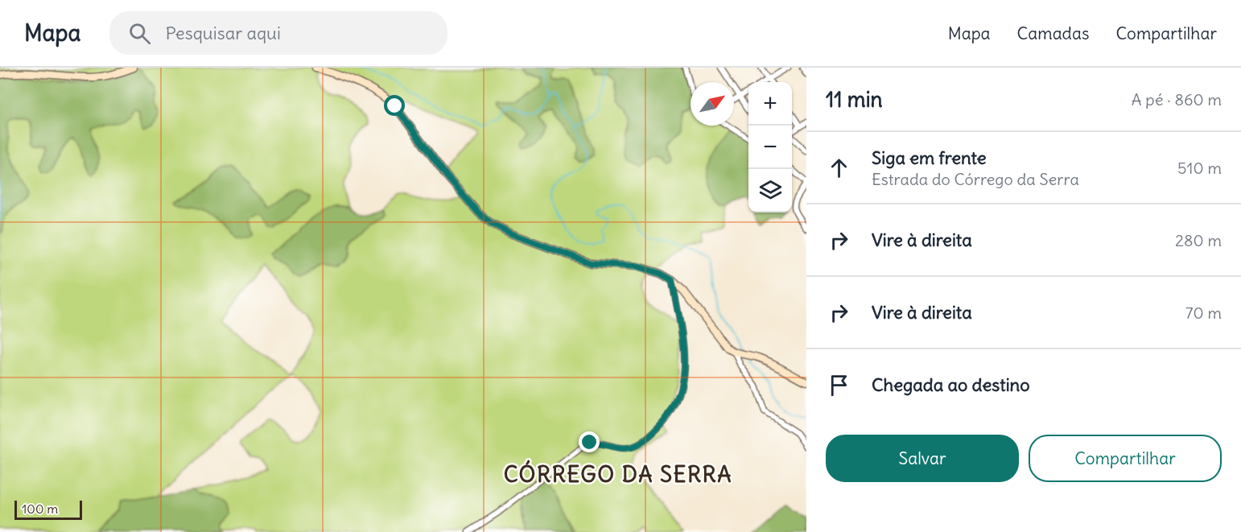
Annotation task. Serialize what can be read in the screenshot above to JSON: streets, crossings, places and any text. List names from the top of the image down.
{
  "districts": ["CÓRREGO DA SERRA"],
  "scale_bar": "100 m",
  "north": "top right",
  "page": {
    "header": "Mapa",
    "search": "Pesquisar aqui",
    "nav": ["Mapa", "Camadas", "Compartilhar"],
    "heading": ["11 min", "A pé · 860 m"],
    "map_buttons": ["+", "−"],
    "list": [
      ["Siga em frente", "Estrada do Córrego da Serra", "510 m"],
      ["Vire à direita", "280 m"],
      ["Vire à direita", "70 m"],
      "Chegada ao destino"
    ],
    "buttons": ["Salvar", "Compartilhar"],
    "scale": "100 m"
  }
}
